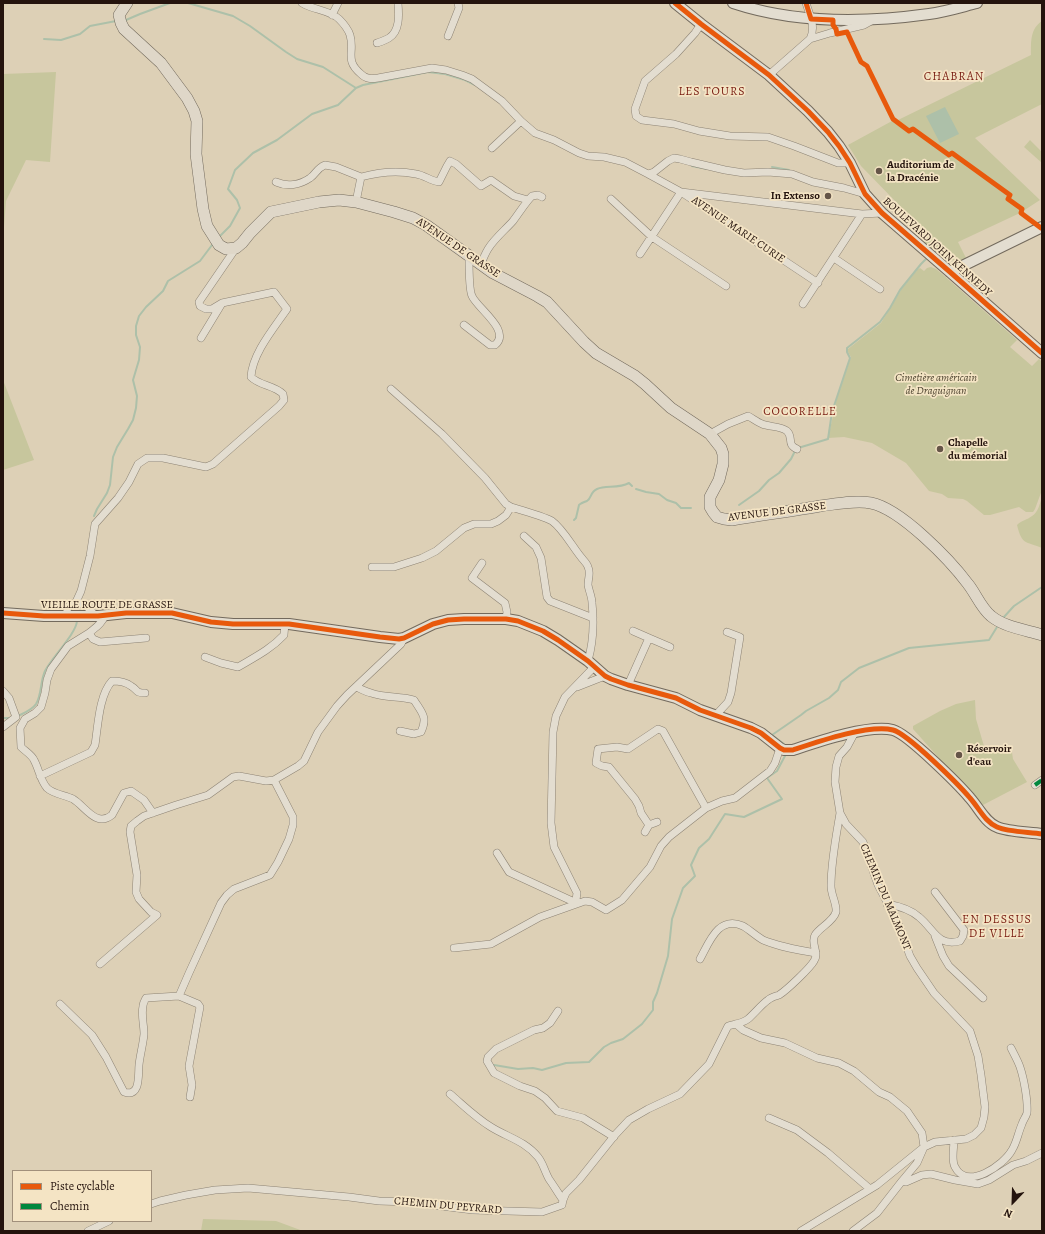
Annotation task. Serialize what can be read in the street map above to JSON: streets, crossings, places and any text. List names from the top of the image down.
{
  "streets": {
    "main road": ["AVENUE DE GRASSE"],
    "street": [
      "AVENUE MARIE CURIE",
      "BOULEVARD JOHN KENNEDY",
      "VIEILLE ROUTE DE GRASSE",
      "CHEMIN DU MALMONT",
      "CHEMIN DU PEYRARD"
    ]
  },
  "districts": [
    "CHABRAN",
    "LES TOURS",
    "COCORELLE",
    "EN DESSUS DE VILLE"
  ],
  "parks": ["Cimetière américain de Draguignan"],
  "places": [
    "Auditorium de la Dracénie",
    "In Extenso",
    "Chapelle du mémorial",
    "Réservoir d'eau"
  ],
  "legend": ["Piste cyclable", "Chemin"],
  "north": "bottom left"
}
